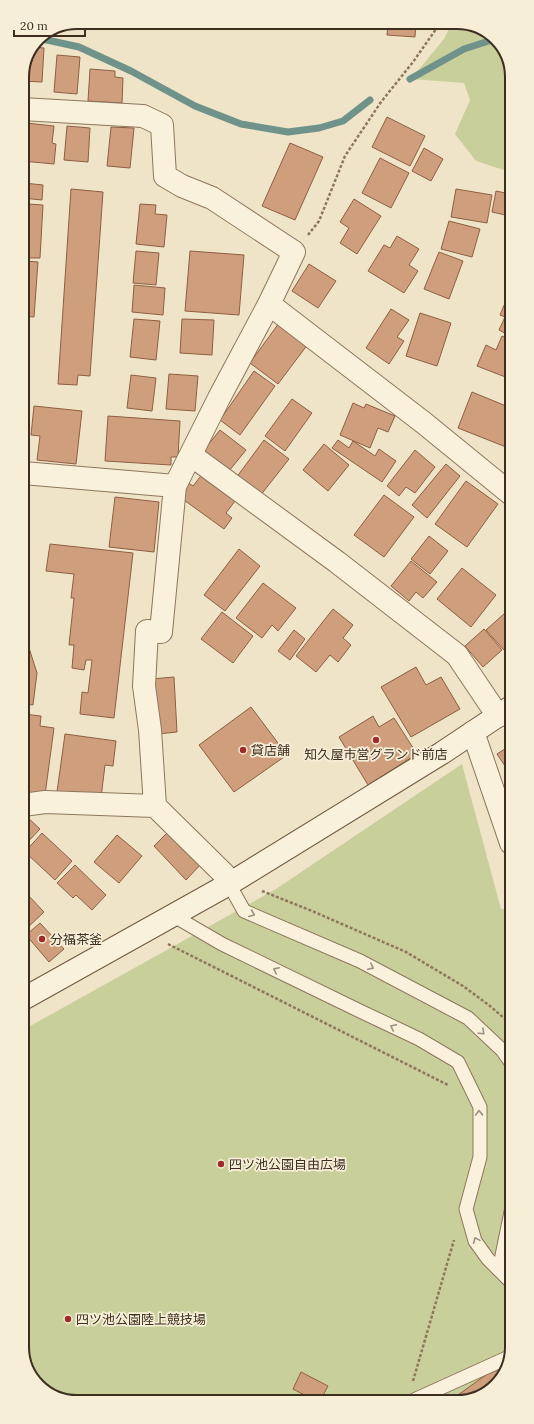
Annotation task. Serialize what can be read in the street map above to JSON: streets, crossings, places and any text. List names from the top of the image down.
{
  "places": [
    "知久屋市営グランド前店",
    "貸店舗",
    "分福茶釜",
    "四ツ池公園自由広場",
    "四ツ池公園陸上競技場"
  ],
  "scale_bar": "20 m"
}
